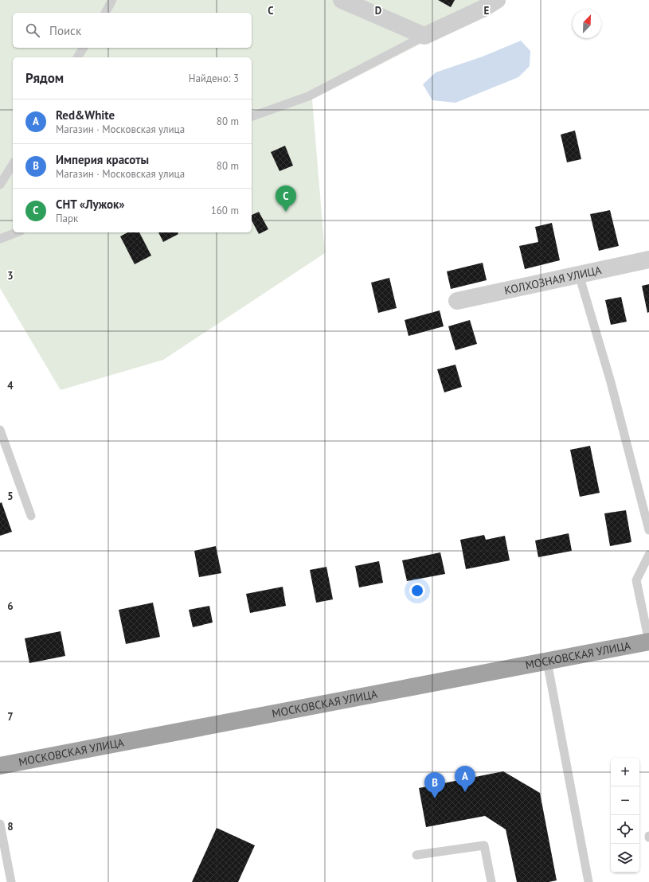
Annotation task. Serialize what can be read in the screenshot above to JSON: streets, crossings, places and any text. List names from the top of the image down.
{
  "streets": {
    "highway": ["МОСКОВСКАЯ УЛИЦА"],
    "street": ["КОЛХОЗНАЯ УЛИЦА"]
  },
  "north": "top right",
  "page": {
    "search": "Поиск",
    "heading": ["Рядом", "Найдено: 3"],
    "list": [
      {
        "mark": "A",
        "name": "Red&White",
        "note": "Магазин · Московская улица",
        "value": "80 m"
      },
      {
        "mark": "B",
        "name": "Империя красоты",
        "note": "Магазин · Московская улица",
        "value": "80 m"
      },
      {
        "mark": "C",
        "name": "СНТ «Лужок»",
        "note": "Парк",
        "value": "160 m"
      }
    ],
    "pins": ["C", "A", "B"],
    "map_buttons": ["+", "−"]
  },
  "grid": {
    "columns": ["C", "D", "E"],
    "rows": [
      "3",
      "4",
      "5",
      "6",
      "7",
      "8"
    ]
  }
}
